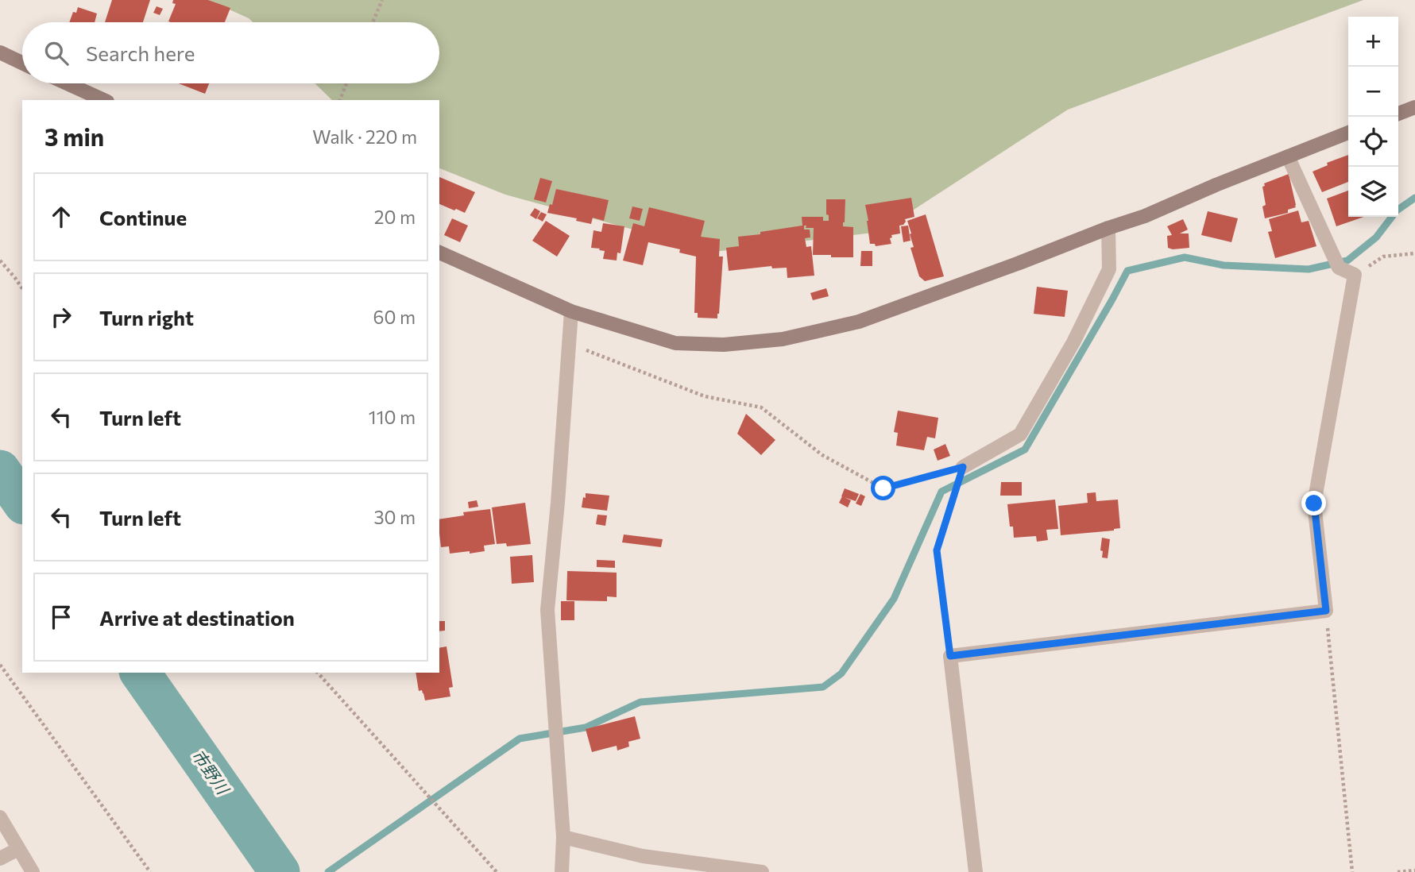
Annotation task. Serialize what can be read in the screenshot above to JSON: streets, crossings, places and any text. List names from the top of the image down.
{
  "water": ["市野川"],
  "page": {
    "map_buttons": ["+", "−"],
    "search": "Search here",
    "heading": ["3 min", "Walk · 220 m"],
    "list": [
      ["Continue", "20 m"],
      ["Turn right", "60 m"],
      ["Turn left", "110 m"],
      ["Turn left", "30 m"],
      "Arrive at destination"
    ]
  }
}
